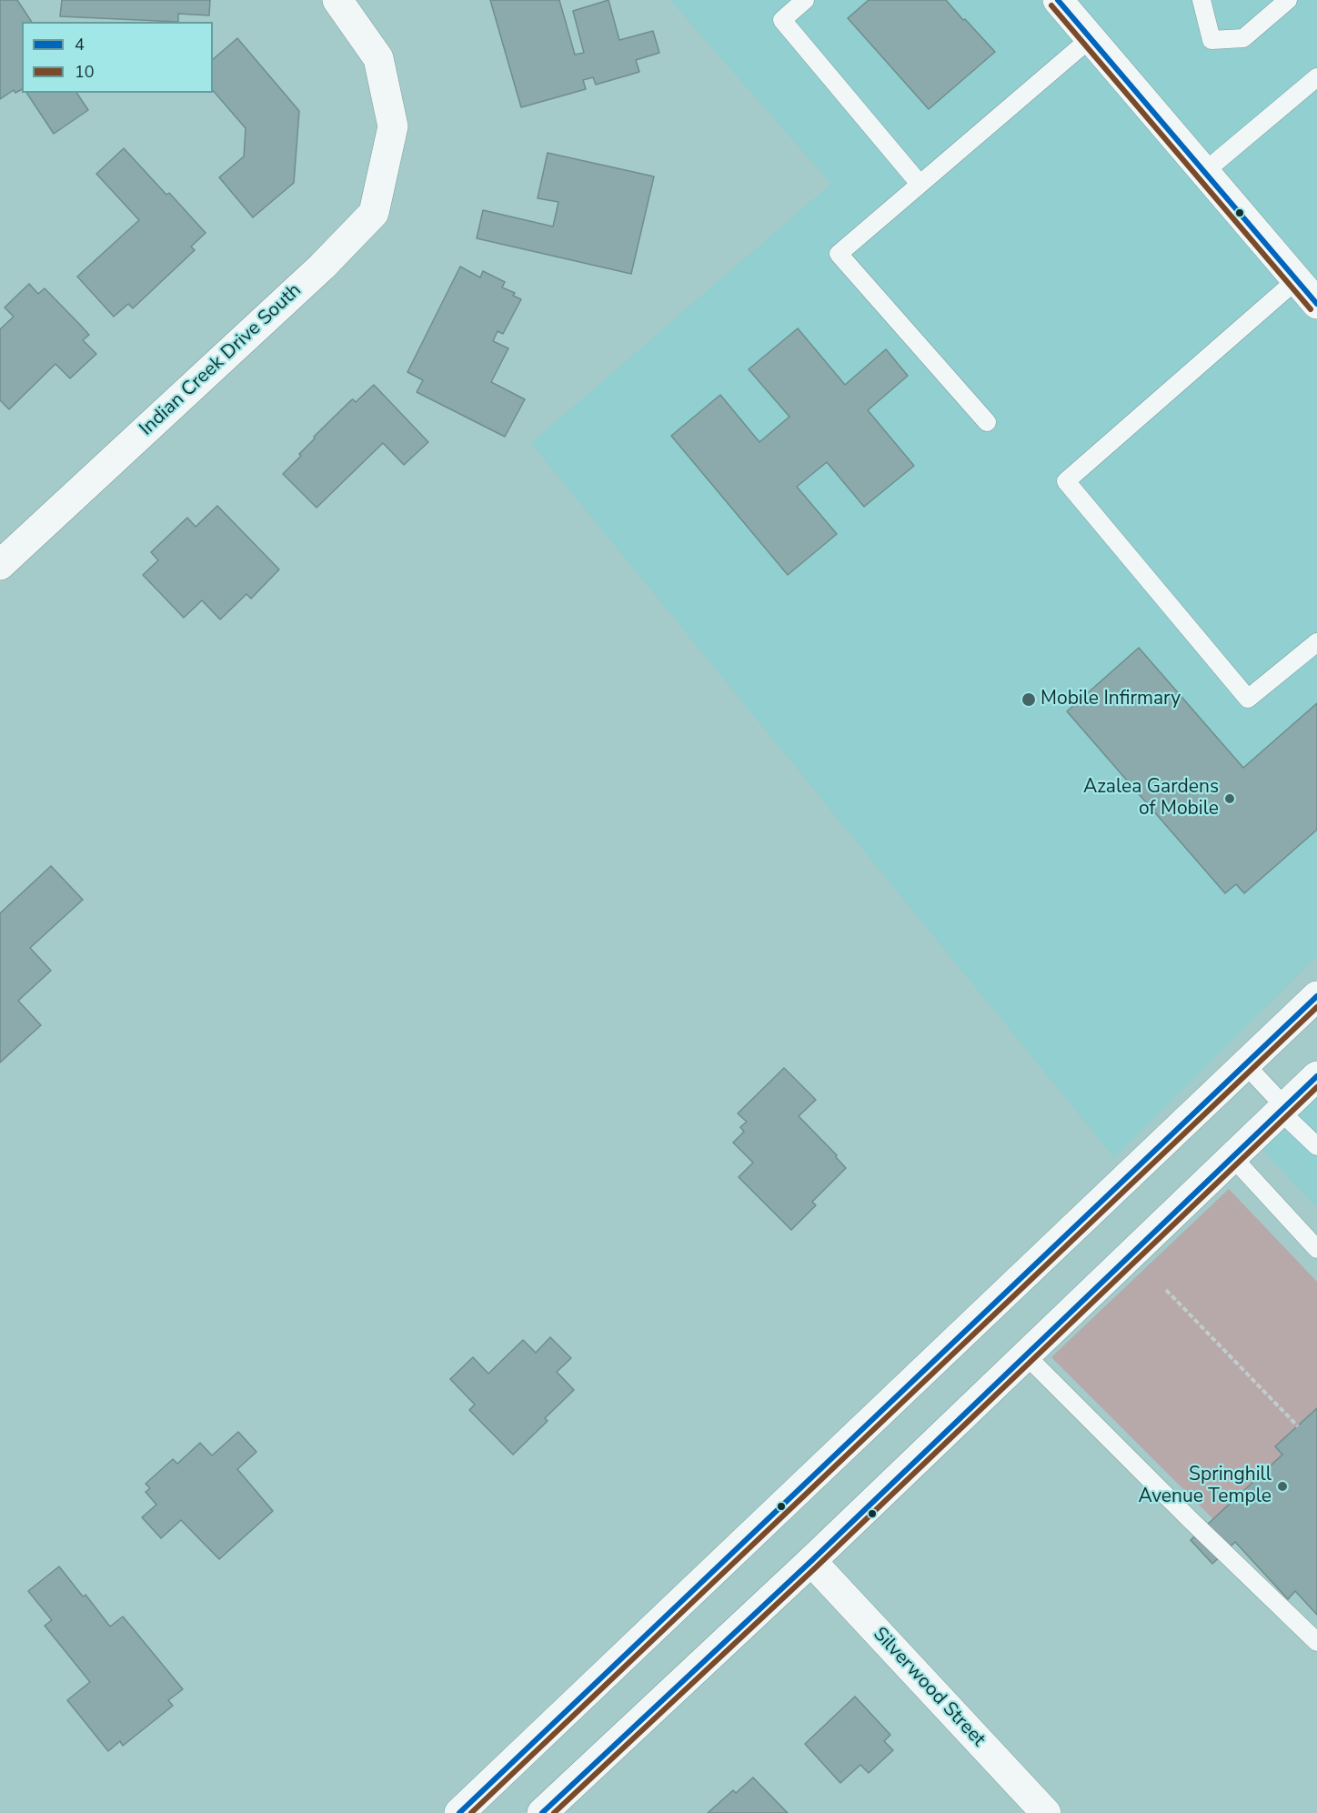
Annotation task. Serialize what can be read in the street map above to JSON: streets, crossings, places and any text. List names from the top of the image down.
{
  "streets": {
    "main road": ["Indian Creek Drive South", "Silverwood Street"]
  },
  "places": ["Mobile Infirmary", "Azalea Gardens of Mobile", "Springhill Avenue Temple"],
  "lines": ["transit line 4", "transit line 10"],
  "legend": ["4", "10"]
}
